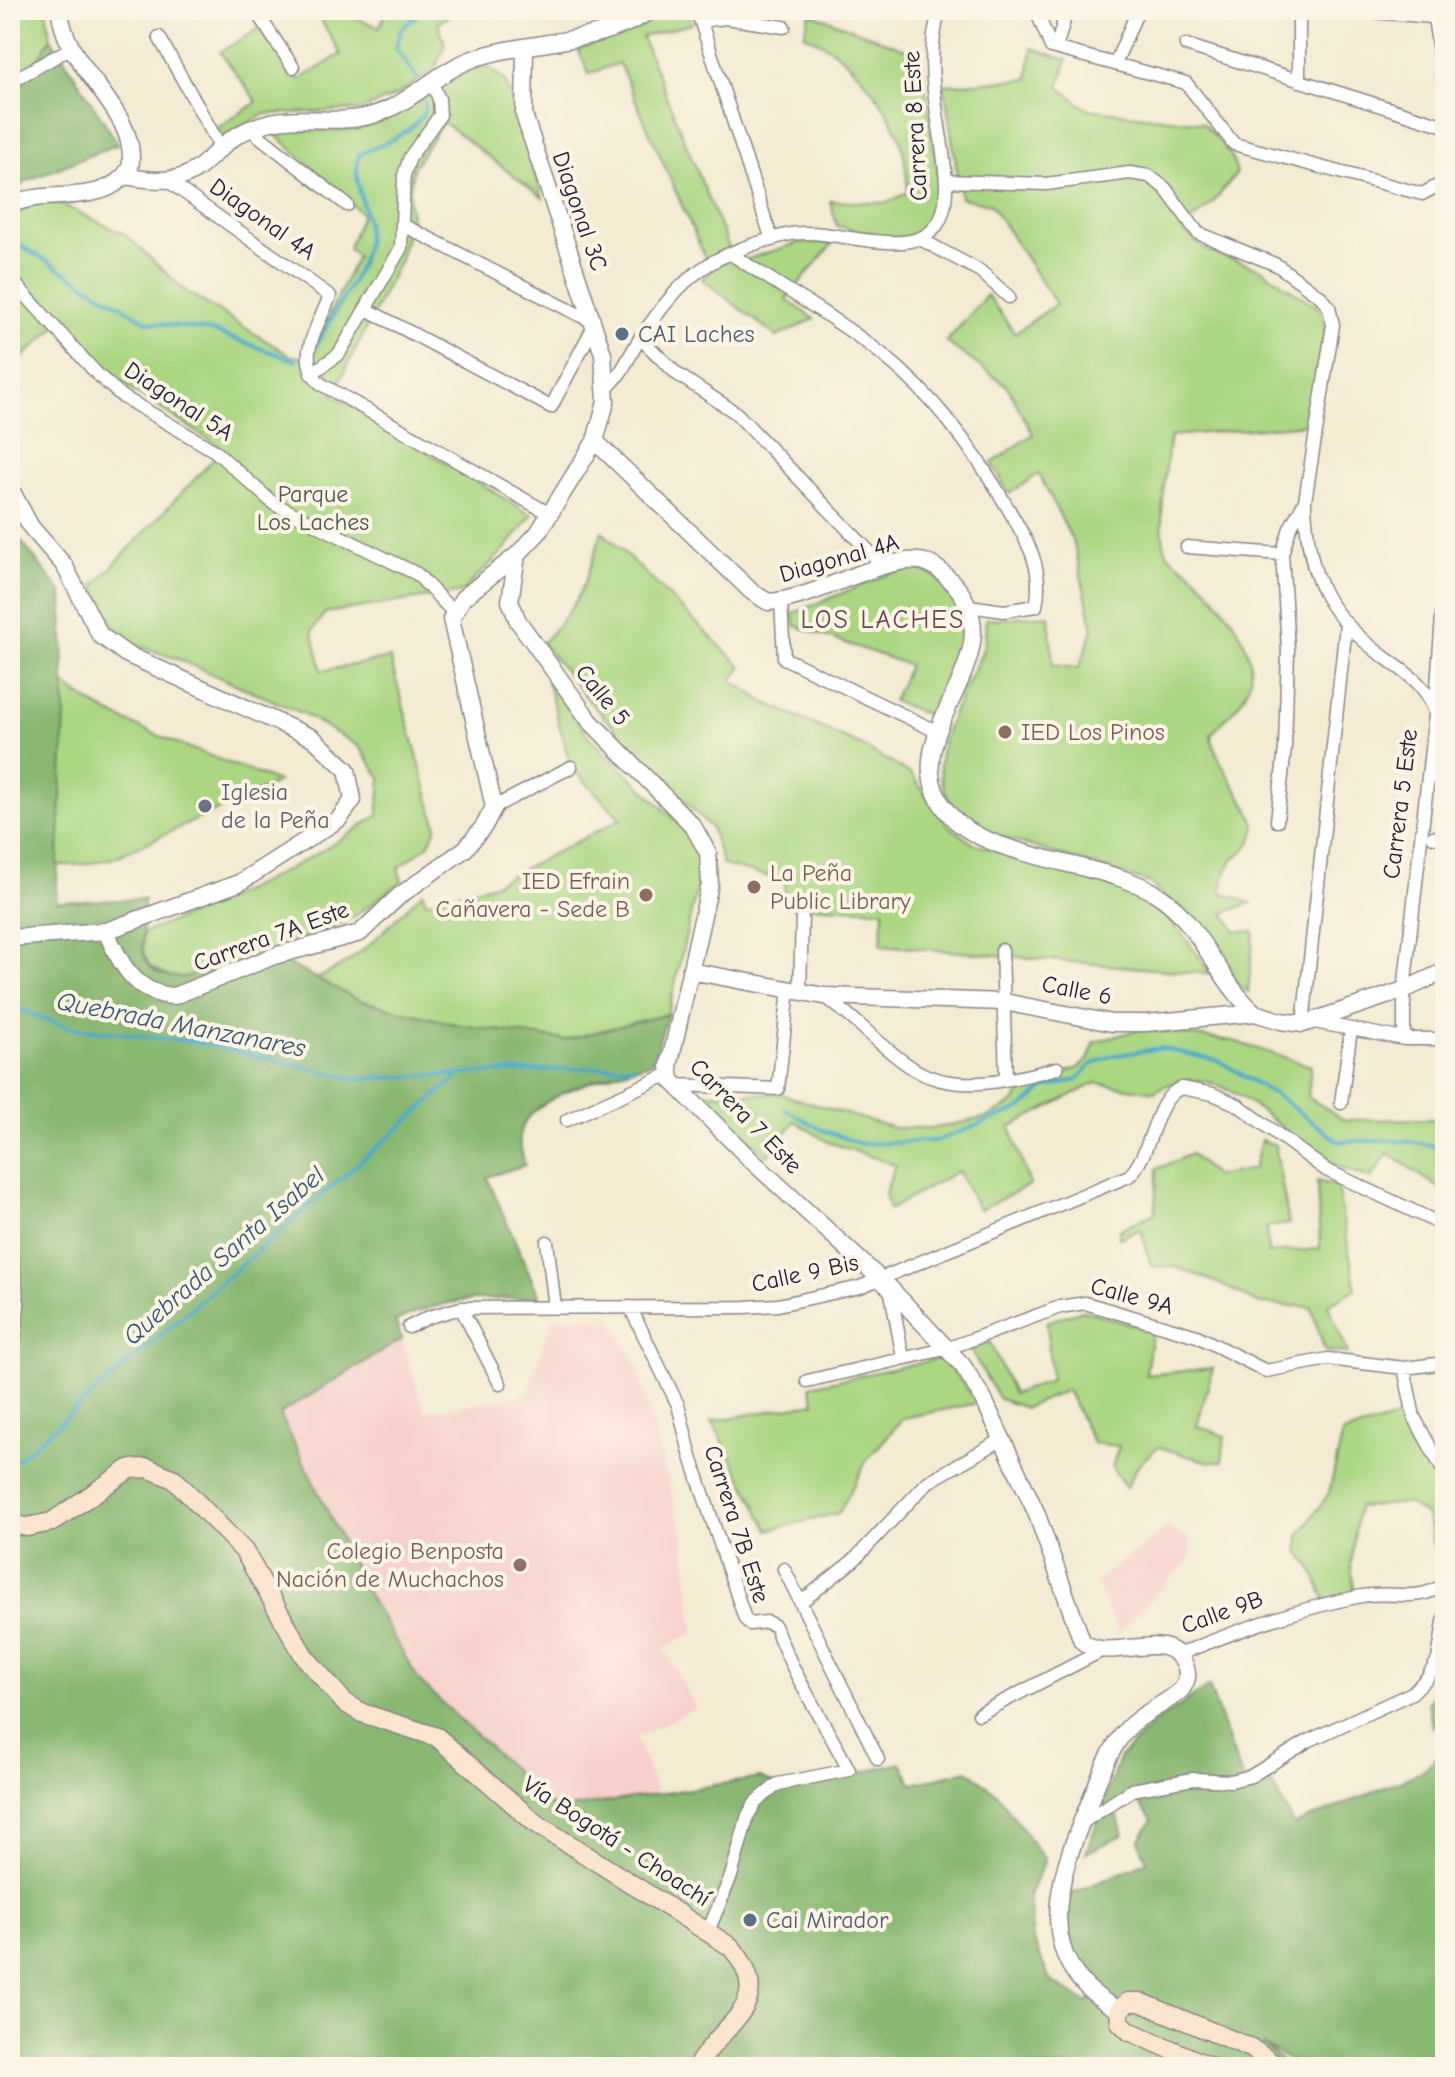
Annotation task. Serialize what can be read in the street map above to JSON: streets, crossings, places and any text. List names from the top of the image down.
{
  "streets": {
    "main road": ["Vía Bogotá - Choachí"],
    "street": [
      "Carrera 8 Este",
      "Diagonal 3C",
      "Diagonal 4A",
      "Diagonal 5A",
      "Calle 5",
      "Carrera 5 Este",
      "Carrera 7A Este",
      "Calle 6",
      "Carrera 7 Este",
      "Calle 9 Bis",
      "Calle 9A",
      "Carrera 7B Este",
      "Calle 9B"
    ]
  },
  "crossings": [
    ["Calle 5", "Carrera 7 Este"],
    ["Calle 6", "Carrera 7 Este"],
    ["Carrera 7 Este", "Calle 9 Bis"],
    ["Carrera 7 Este", "Calle 9A"],
    ["Carrera 7 Este", "Calle 9B"],
    ["Calle 9 Bis", "Carrera 7B Este"],
    ["Carrera 7B Este", "Vía Bogotá - Choachí"]
  ],
  "districts": ["LOS LACHES"],
  "water": ["Quebrada Manzanares", "Quebrada Santa Isabel"],
  "parks": ["Parque Los Laches"],
  "places": [
    "CAI Laches",
    "IED Los Pinos",
    "Iglesia de la Peña",
    "La Peña Public Library",
    "IED Efrain Cañavera - Sede B",
    "Colegio Benposta Nación de Muchachos",
    "Cai Mirador"
  ]
}
